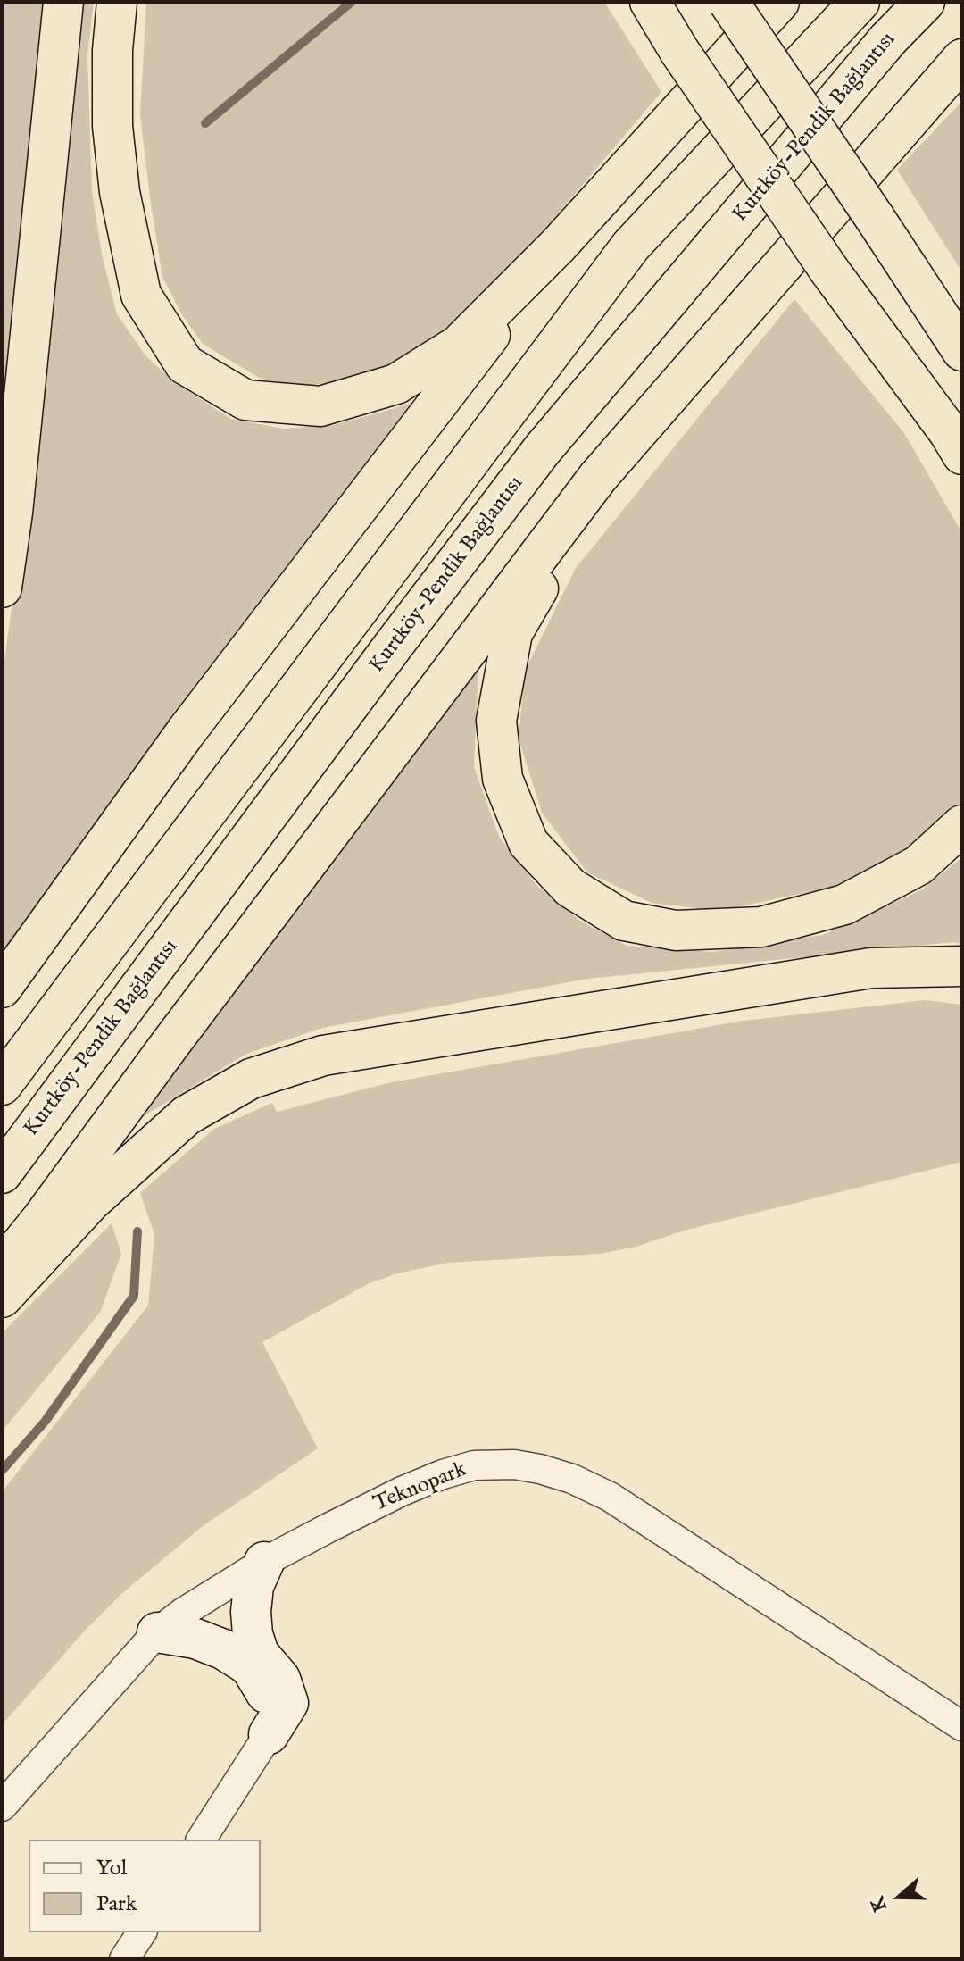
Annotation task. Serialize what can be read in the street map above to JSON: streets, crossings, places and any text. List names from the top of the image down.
{
  "streets": {
    "highway": ["Kurtköy-Pendik Bağlantısı"],
    "street": ["Teknopark"]
  },
  "legend": ["Yol", "Park"],
  "north": "left"
}
